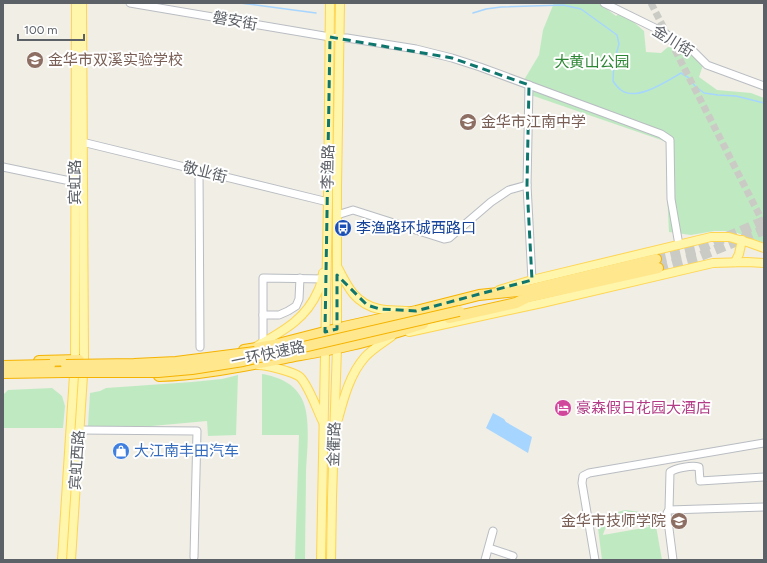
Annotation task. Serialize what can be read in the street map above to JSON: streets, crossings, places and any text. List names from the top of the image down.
{
  "streets": {
    "highway": ["一环快速路"],
    "main road": [
      "李渔路",
      "宾虹路",
      "金衢路",
      "宾虹西路"
    ],
    "street": ["磐安街", "金川街", "敬业街"]
  },
  "crossings": [
    ["磐安街", "李渔路"],
    ["李渔路", "敬业街"],
    ["李渔路", "金衢路"],
    ["敬业街", "宾虹路"],
    ["宾虹路", "宾虹西路"]
  ],
  "parks": ["大黄山公园"],
  "places": {
    "school or university": ["金华市双溪实验学校", "金华市江南中学", "金华市技师学院"],
    "bus stop": ["李渔路环城西路口"],
    "hotel": ["豪森假日花园大酒店"],
    "shop": ["大江南丰田汽车"]
  },
  "scale_bar": "100 m"
}
